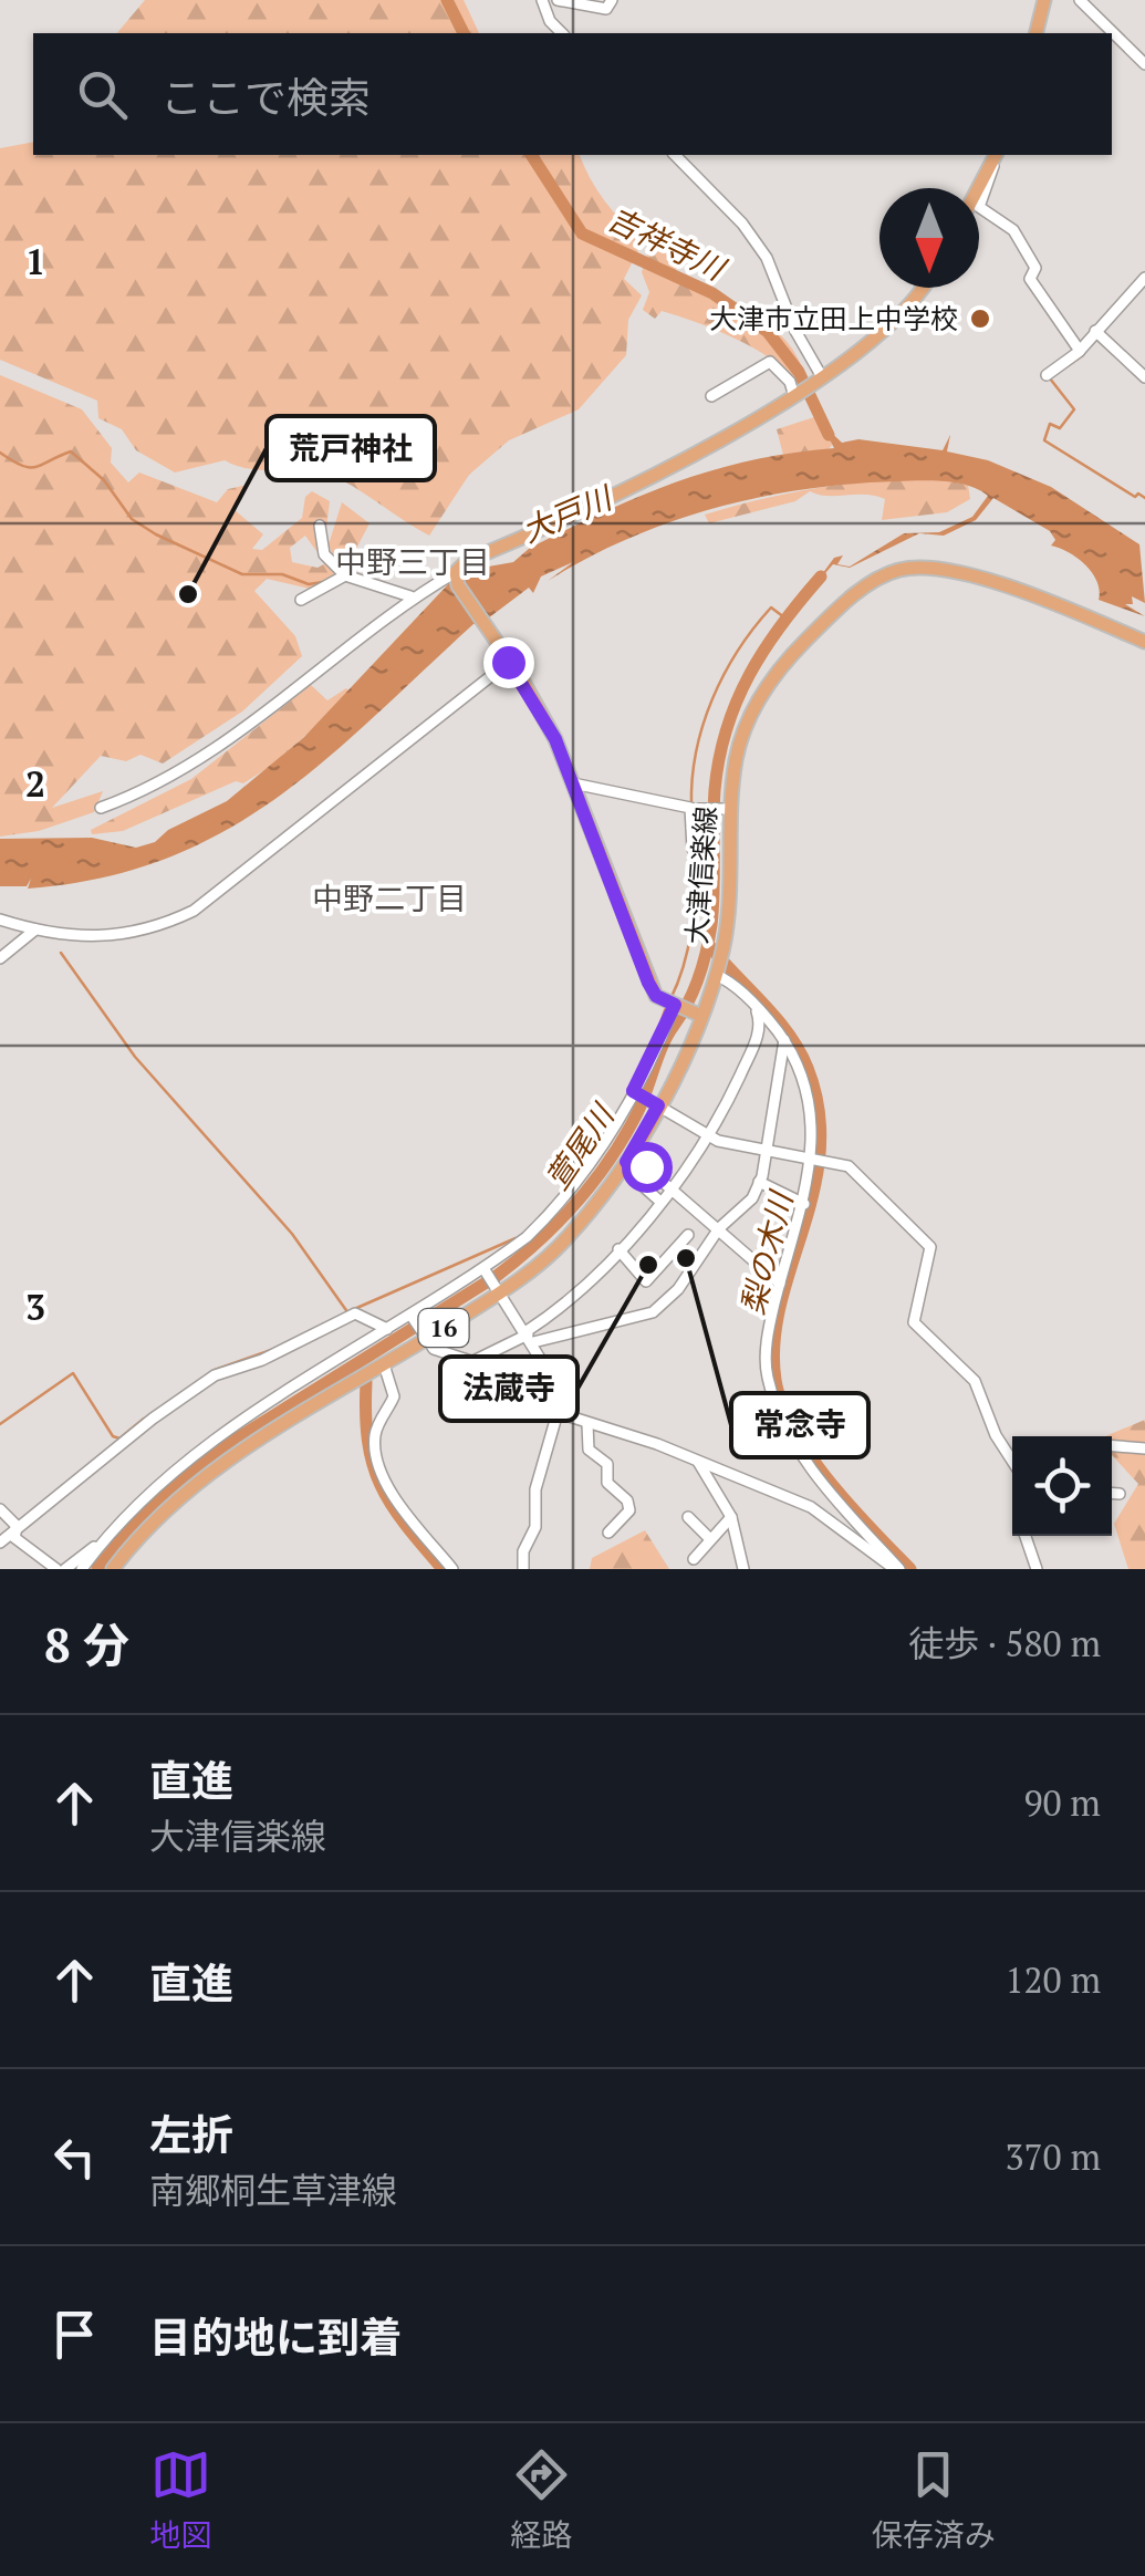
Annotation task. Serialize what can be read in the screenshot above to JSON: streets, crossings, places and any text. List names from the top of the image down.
{
  "streets": {
    "main road": ["大津信楽線", "16"]
  },
  "districts": ["中野三丁目", "中野二丁目"],
  "water": [
    "吉祥寺川",
    "大戸川",
    "萱尾川",
    "梨の木川"
  ],
  "places": [
    "大津市立田上中学校",
    "荒戸神社",
    "常念寺",
    "法蔵寺"
  ],
  "north": "bottom",
  "page": {
    "search": "ここで検索",
    "heading": ["8 分", "徒歩 · 580 m"],
    "list": [
      ["直進", "大津信楽線", "90 m"],
      ["直進", "120 m"],
      ["左折", "南郷桐生草津線", "370 m"],
      "目的地に到着"
    ],
    "nav": ["地図", "経路", "保存済み"]
  },
  "grid": {
    "rows": ["1", "2", "3"]
  }
}
